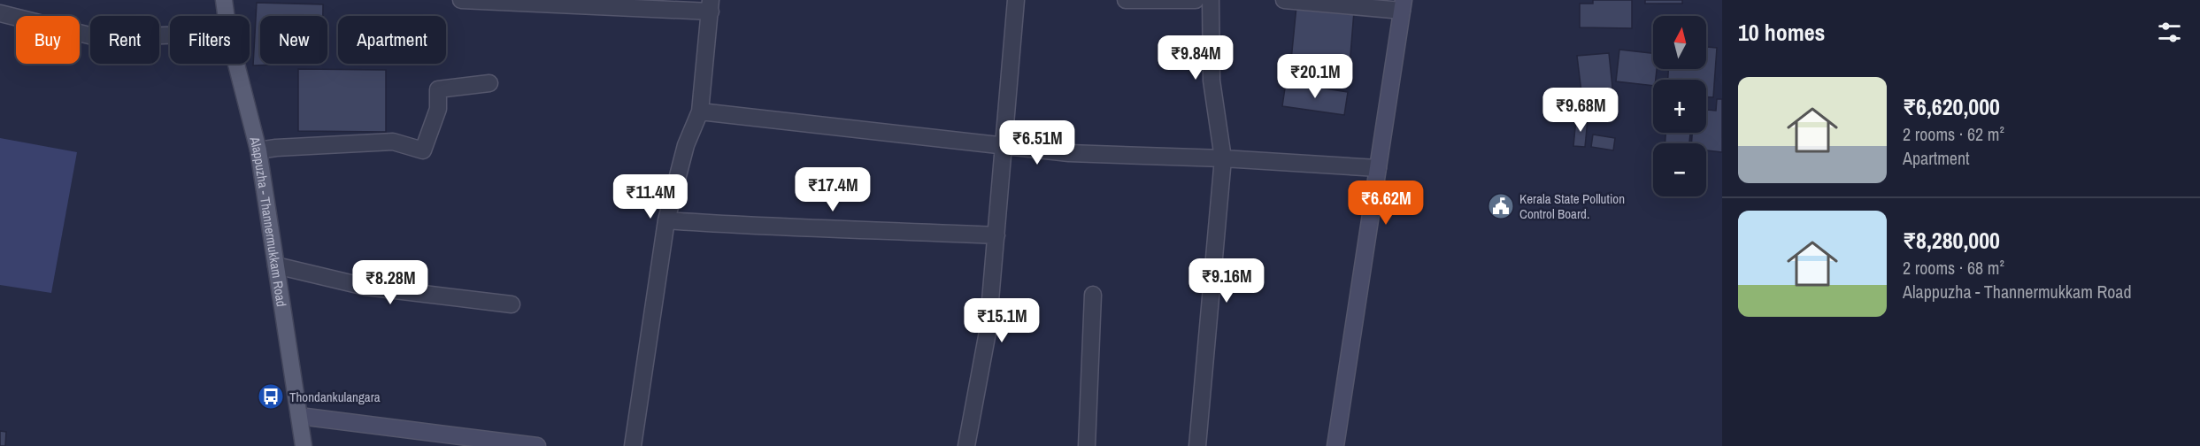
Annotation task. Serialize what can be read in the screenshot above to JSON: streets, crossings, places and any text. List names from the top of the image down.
{
  "streets": {
    "main road": ["Alappuzha - Thannermukkam Road"]
  },
  "places": {
    "public building": ["Kerala State Pollution Control Board."],
    "bus stop": ["Thondankulangara"]
  },
  "north": "top",
  "page": {
    "heading": "10 homes",
    "map_buttons": ["+", "−"],
    "chip": [
      "Buy",
      "Rent",
      "Filters",
      "New",
      "Apartment"
    ],
    "price": [
      "₹9.84M",
      "₹20.1M",
      "₹9.68M",
      "₹6.51M",
      "₹17.4M",
      "₹11.4M",
      "₹6.62M",
      "₹9.16M",
      "₹8.28M",
      "₹15.1M"
    ],
    "list": [
      {
        "name": "₹6,620,000",
        "note": "2 rooms · 62 m² · Apartment"
      },
      {
        "name": "₹8,280,000",
        "note": "2 rooms · 68 m² · Alappuzha - Thannermukkam Road"
      }
    ]
  }
}
